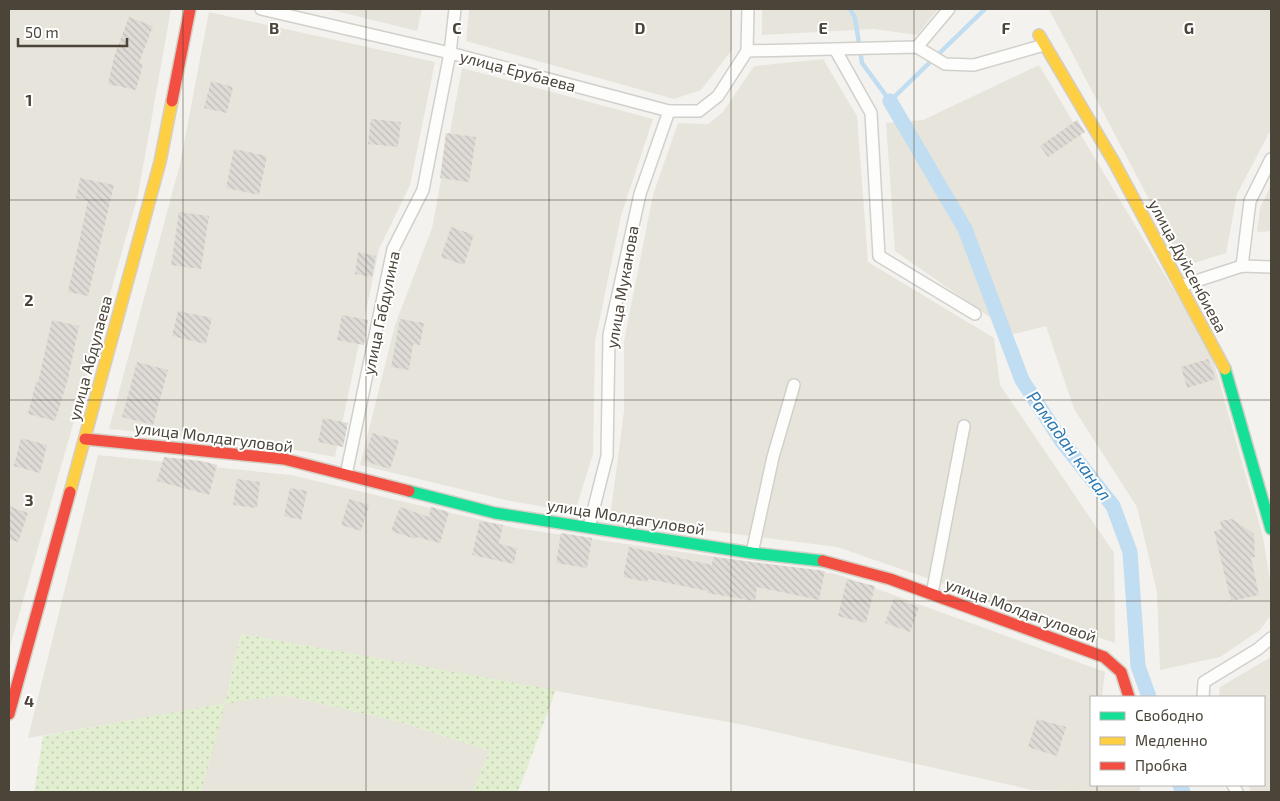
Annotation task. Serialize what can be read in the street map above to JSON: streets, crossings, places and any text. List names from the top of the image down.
{
  "streets": {
    "street": [
      "улица Ерубаева",
      "улица Дуйсенбиева",
      "улица Муканова",
      "улица Габдулина",
      "улица Абдулаева",
      "улица Молдагуловой"
    ]
  },
  "crossings": [
    ["улица Ерубаева", "улица Муканова"],
    ["улица Ерубаева", "улица Габдулина"],
    ["улица Муканова", "улица Молдагуловой"],
    ["улица Габдулина", "улица Молдагуловой"],
    ["улица Абдулаева", "улица Молдагуловой"]
  ],
  "water": ["Рамадан канал"],
  "legend": ["Свободно", "Медленно", "Пробка"],
  "scale_bar": "50 m",
  "grid": {
    "columns": [
      "B",
      "C",
      "D",
      "E",
      "F",
      "G"
    ],
    "rows": [
      "1",
      "2",
      "3",
      "4"
    ]
  }
}
